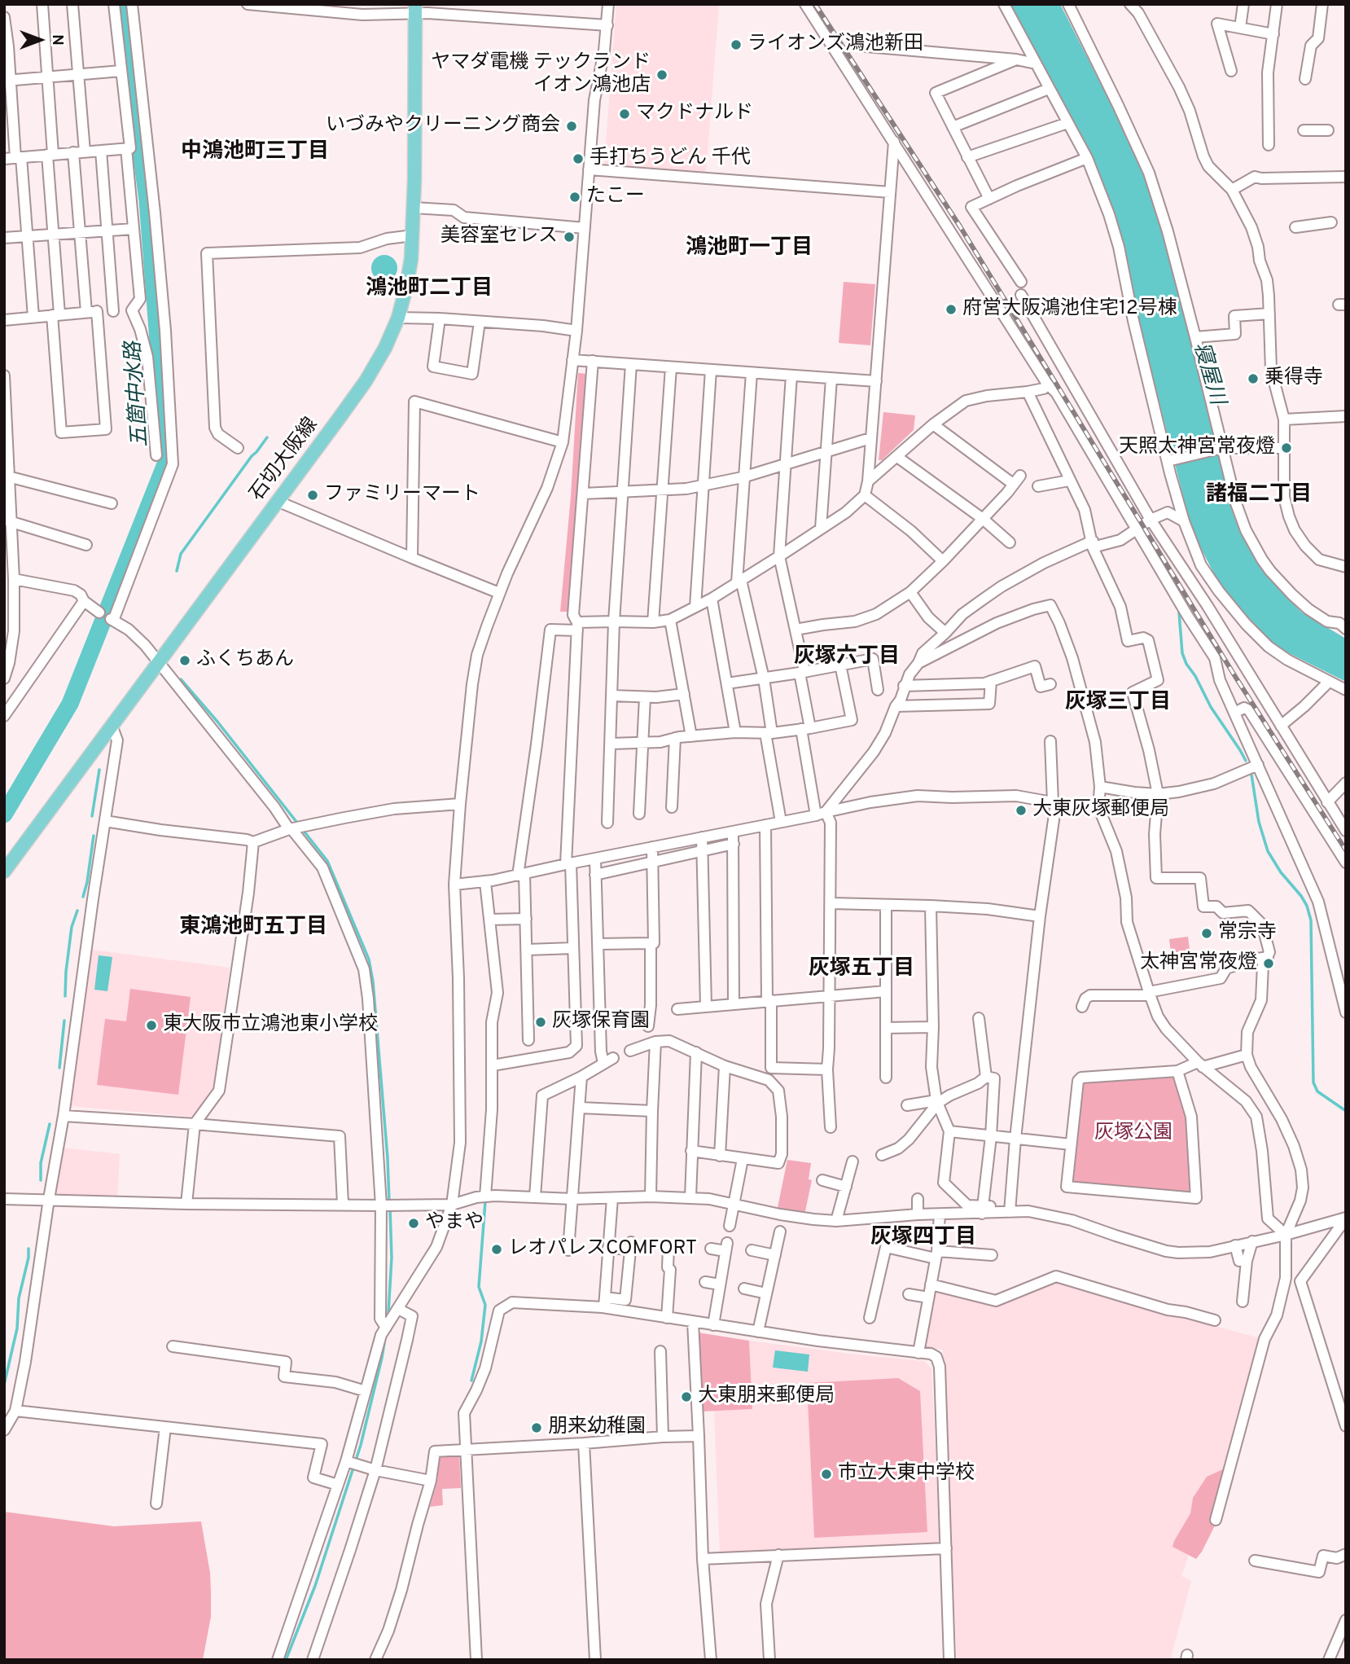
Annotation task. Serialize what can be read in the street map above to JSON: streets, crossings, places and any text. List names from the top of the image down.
{
  "streets": {
    "main road": ["石切大阪線"]
  },
  "districts": [
    "中鴻池町三丁目",
    "鴻池町一丁目",
    "鴻池町二丁目",
    "諸福二丁目",
    "灰塚六丁目",
    "灰塚三丁目",
    "東鴻池町五丁目",
    "灰塚五丁目",
    "灰塚四丁目"
  ],
  "water": ["寝屋川", "五箇中水路"],
  "parks": ["灰塚公園"],
  "places": [
    "ライオンズ鴻池新田",
    "ヤマダ電機 テックランド イオン鴻池店",
    "マクドナルド",
    "いづみやクリーニング商会",
    "手打ちうどん 千代",
    "たこー",
    "美容室セレス",
    "府営大阪鴻池住宅12号棟",
    "乗得寺",
    "天照太神宮常夜燈",
    "ファミリーマート",
    "ふくちあん",
    "大東灰塚郵便局",
    "常宗寺",
    "太神宮常夜燈",
    "灰塚保育園",
    "東大阪市立鴻池東小学校",
    "やまや",
    "レオパレスCOMFORT",
    "大東朋来郵便局",
    "朋来幼稚園",
    "市立大東中学校"
  ],
  "north": "right"
}
